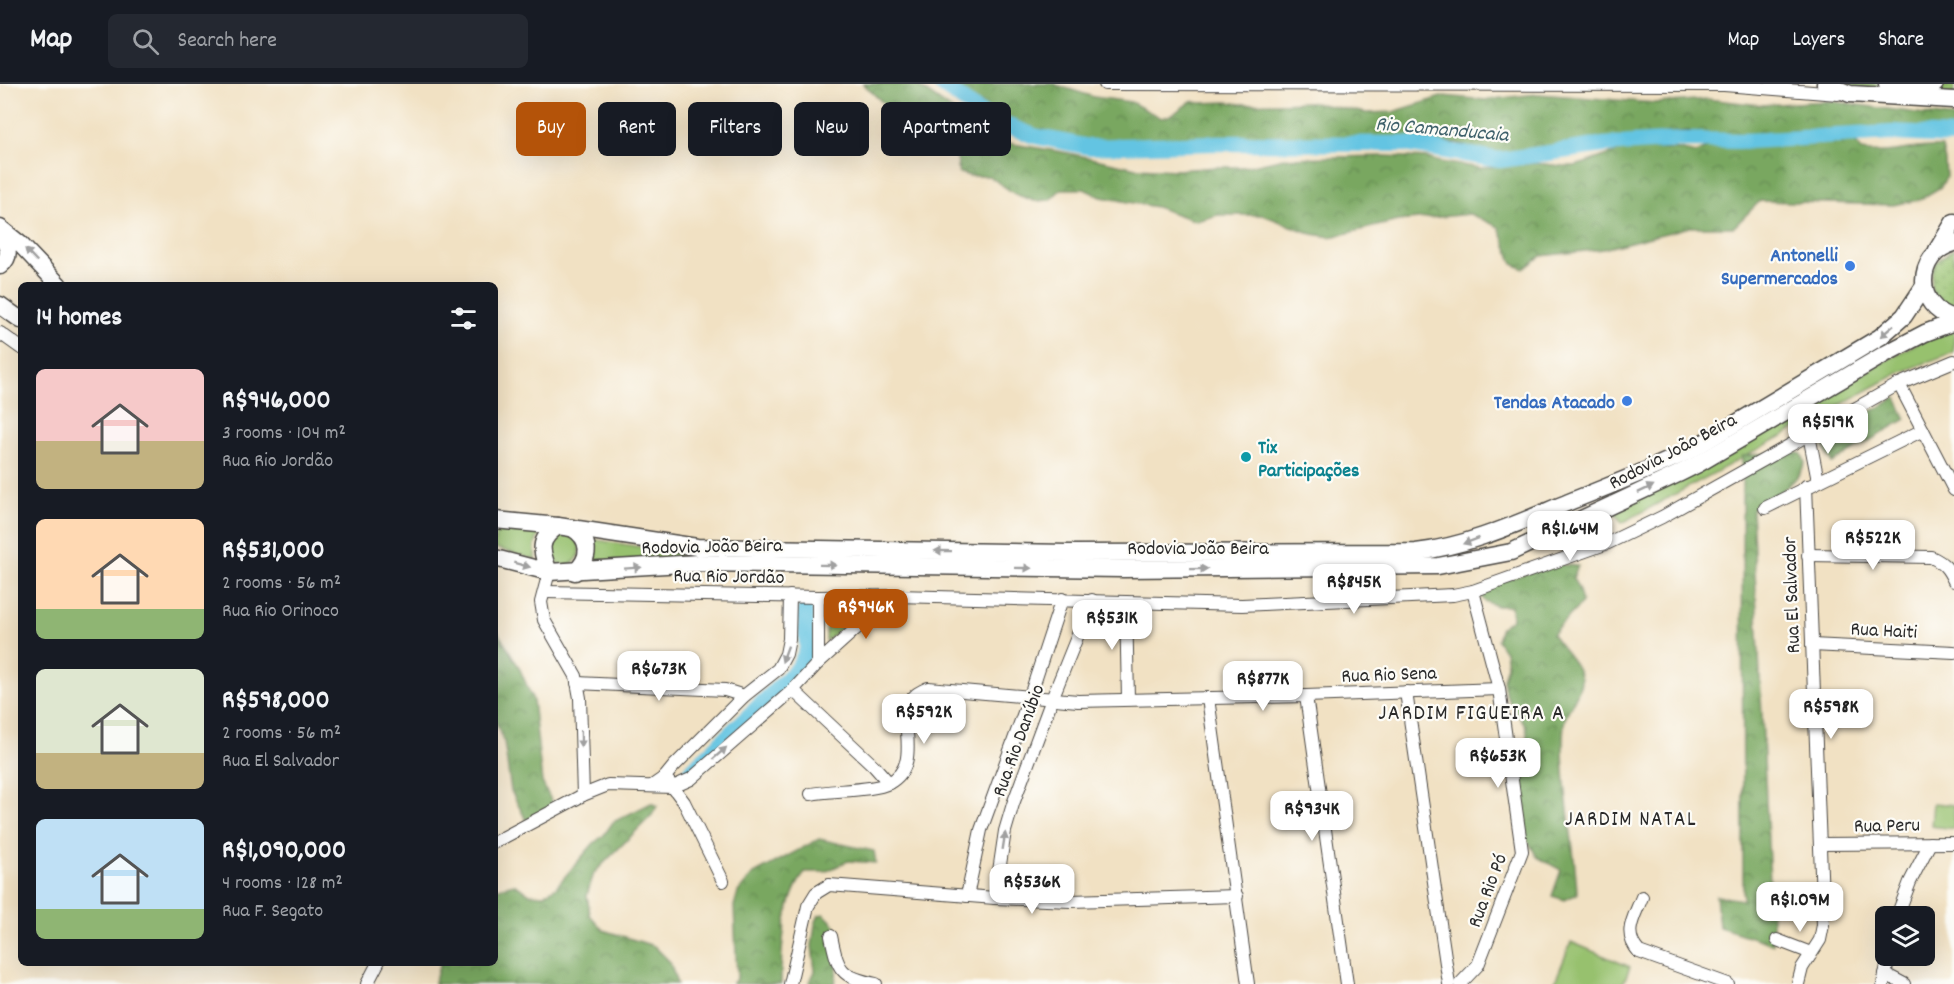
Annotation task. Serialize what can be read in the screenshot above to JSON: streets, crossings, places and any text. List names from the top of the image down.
{
  "streets": {
    "main road": ["Rodovia João Beira"],
    "street": [
      "Rua Rio Jordão",
      "Rua El Salvador",
      "Rua Haiti",
      "Rua Rio Sena",
      "Rua Rio Danúbio",
      "Rua Peru",
      "Rua Rio Pó"
    ]
  },
  "crossings": [
    ["Rua Rio Jordão", "Rua Rio Danúbio"],
    ["Rua Rio Jordão", "Rua Rio Pó"],
    ["Rua El Salvador", "Rua Haiti"],
    ["Rua El Salvador", "Rua Peru"],
    ["Rua Rio Sena", "Rua Rio Danúbio"],
    ["Rua Rio Sena", "Rua Rio Pó"]
  ],
  "districts": ["JARDIM FIGUEIRA A", "JARDIM NATAL"],
  "water": ["Rio Camanducaia"],
  "places": ["Antonelli Supermercados", "Tendas Atacado", "Tix Participações"],
  "page": {
    "header": "Map",
    "search": "Search here",
    "nav": ["Map", "Layers", "Share"],
    "chip": [
      "Buy",
      "Rent",
      "Filters",
      "New",
      "Apartment"
    ],
    "heading": "14 homes",
    "list": [
      {
        "name": "R$946,000",
        "note": "3 rooms · 104 m² · Rua Rio Jordão"
      },
      {
        "name": "R$531,000",
        "note": "2 rooms · 56 m² · Rua Rio Orinoco"
      },
      {
        "name": "R$598,000",
        "note": "2 rooms · 56 m² · Rua El Salvador"
      },
      {
        "name": "R$1,090,000",
        "note": "4 rooms · 128 m² · Rua F. Segato"
      }
    ],
    "price": [
      "R$519K",
      "R$1.64M",
      "R$522K",
      "R$845K",
      "R$946K",
      "R$531K",
      "R$673K",
      "R$877K",
      "R$598K",
      "R$592K",
      "R$653K",
      "R$934K",
      "R$536K",
      "R$1.09M"
    ]
  }
}
